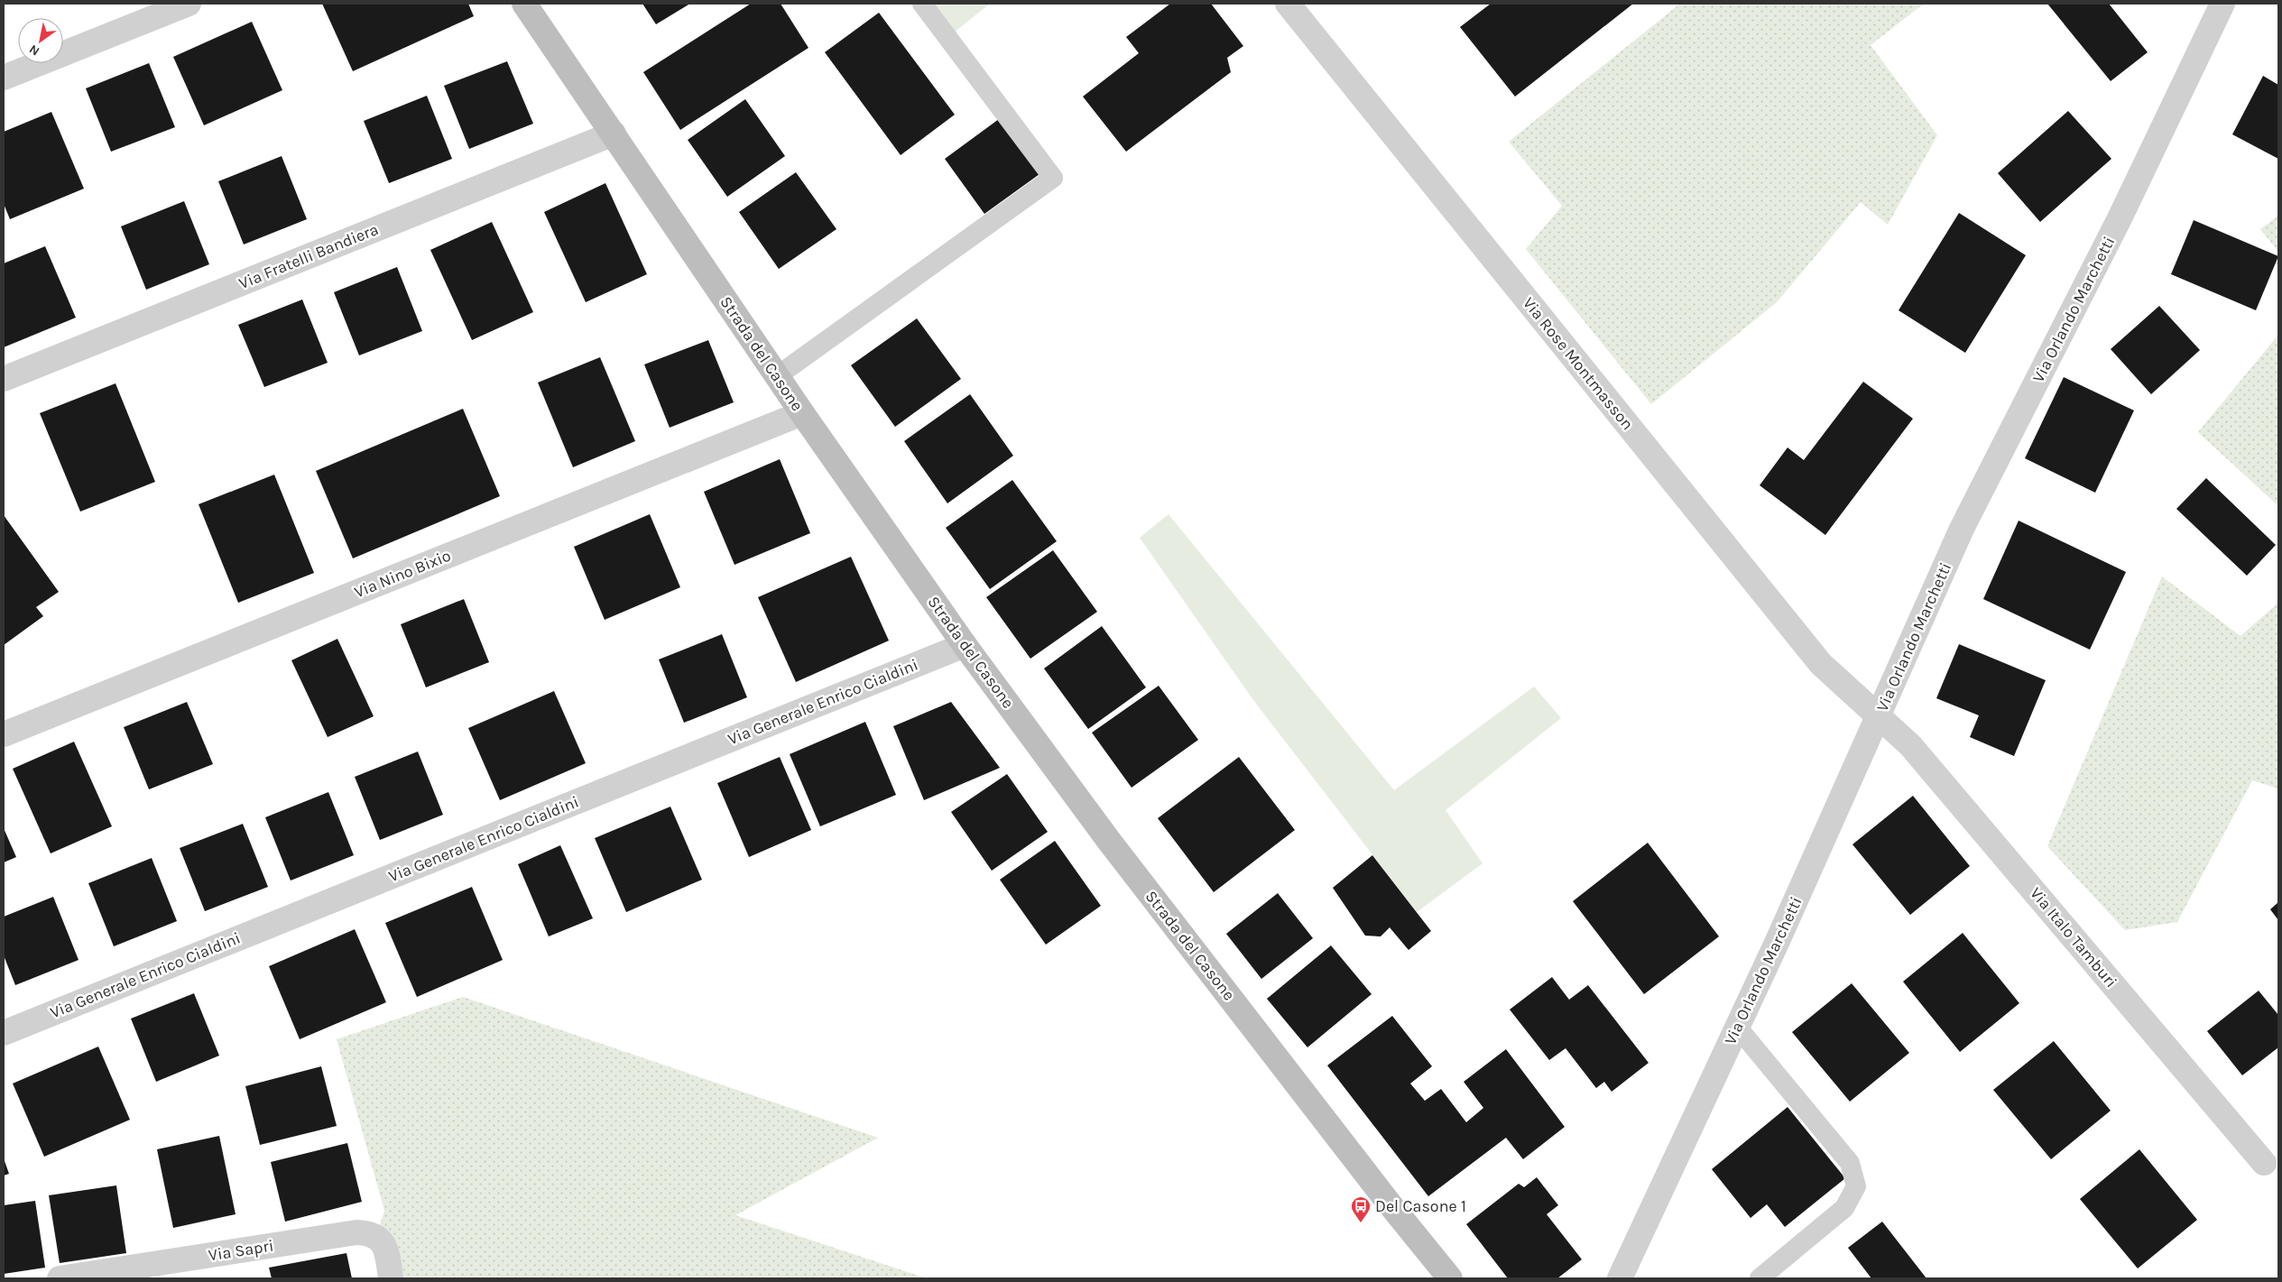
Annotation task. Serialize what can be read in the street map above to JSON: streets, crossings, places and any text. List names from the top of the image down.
{
  "streets": {
    "street": [
      "Via Fratelli Bandiera",
      "Via Orlando Marchetti",
      "Strada del Casone",
      "Via Rose Montmasson",
      "Via Nino Bixio",
      "Via Generale Enrico Cialdini",
      "Via Italo Tamburi",
      "Via Sapri"
    ]
  },
  "crossings": [
    ["Via Fratelli Bandiera", "Strada del Casone"],
    ["Via Orlando Marchetti", "Via Rose Montmasson"],
    ["Via Orlando Marchetti", "Via Italo Tamburi"],
    ["Strada del Casone", "Via Nino Bixio"],
    ["Strada del Casone", "Via Generale Enrico Cialdini"],
    ["Via Rose Montmasson", "Via Italo Tamburi"]
  ],
  "places": {
    "bus stop": ["Del Casone 1"]
  },
  "north": "bottom left"
}
